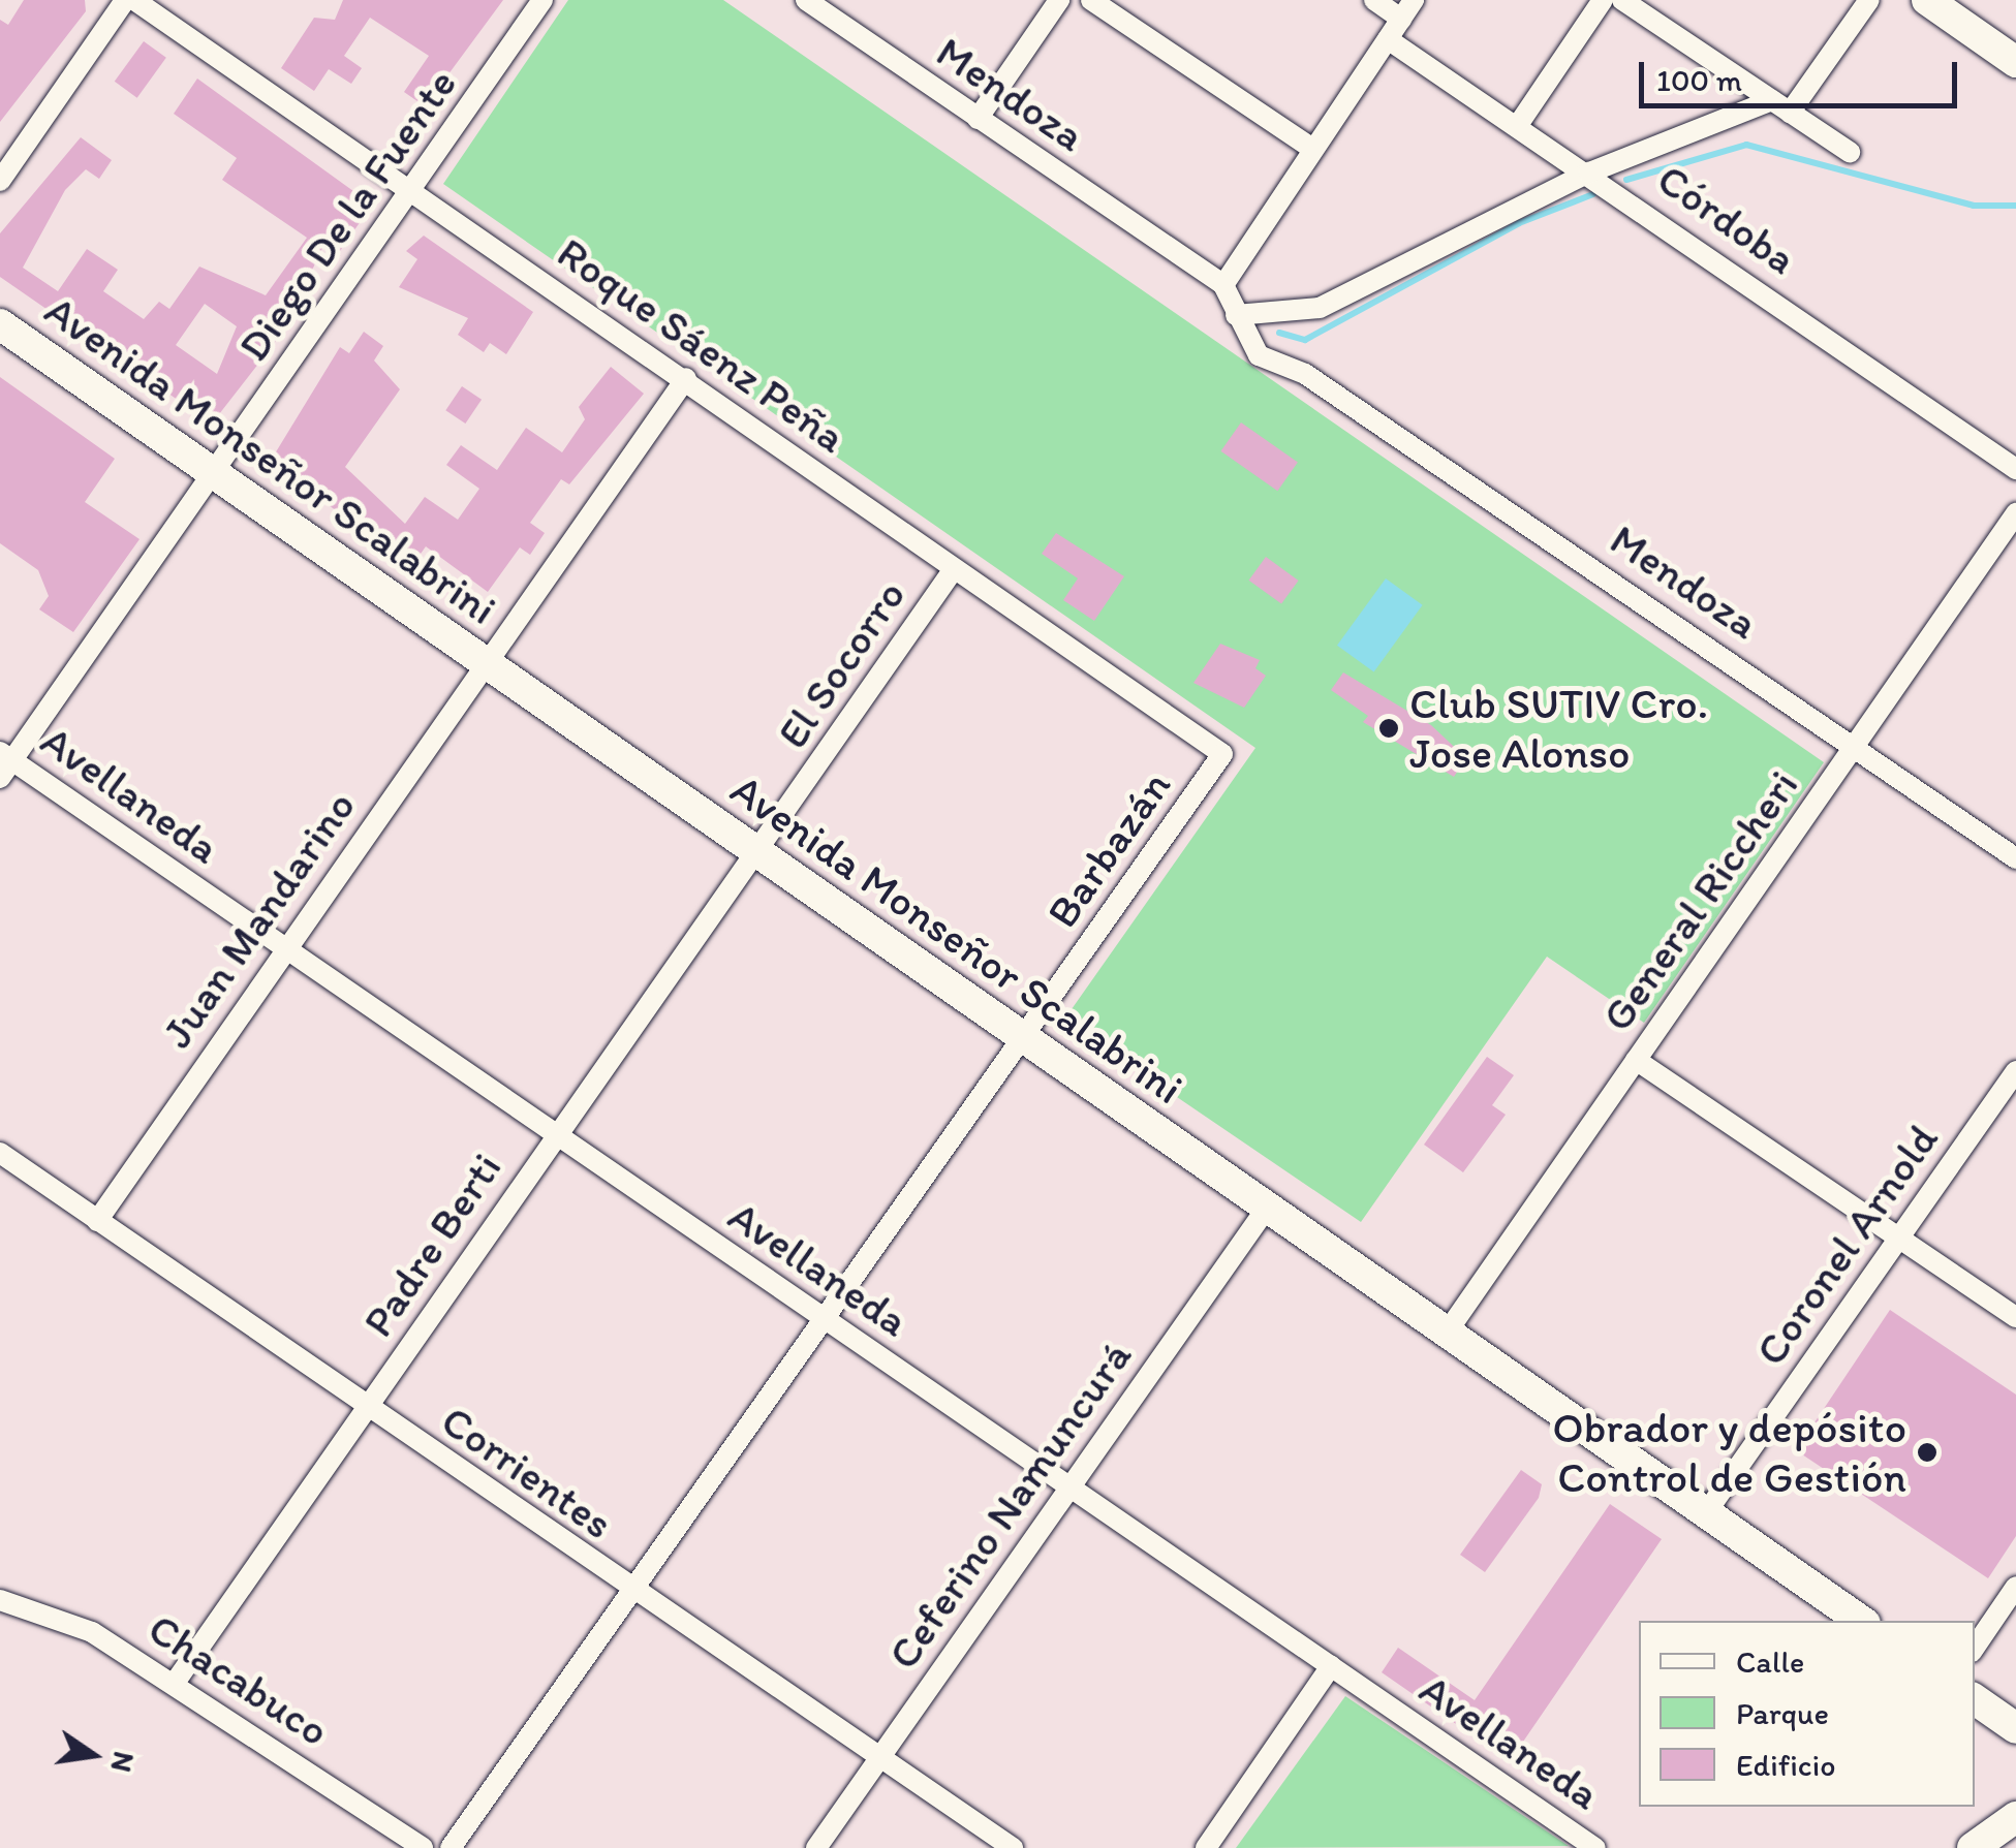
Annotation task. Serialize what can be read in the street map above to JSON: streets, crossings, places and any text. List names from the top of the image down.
{
  "streets": {
    "main road": ["Avenida Monseñor Scalabrini"],
    "street": [
      "Mendoza",
      "Diego De la Fuente",
      "Córdoba",
      "Roque Sáenz Peña",
      "El Socorro",
      "Avellaneda",
      "Barbazán",
      "General Riccheri",
      "Juan Mandarino",
      "Padre Berti",
      "Coronel Arnold",
      "Corrientes",
      "Ceferino Namuncurá",
      "Chacabuco"
    ]
  },
  "crossings": [
    ["Mendoza", "General Riccheri"],
    ["Diego De la Fuente", "Roque Sáenz Peña"],
    ["Diego De la Fuente", "Avenida Monseñor Scalabrini"],
    ["Diego De la Fuente", "Avellaneda"],
    ["Roque Sáenz Peña", "El Socorro"],
    ["Roque Sáenz Peña", "Barbazán"],
    ["Roque Sáenz Peña", "Juan Mandarino"],
    ["Avenida Monseñor Scalabrini", "El Socorro"],
    ["Avenida Monseñor Scalabrini", "Barbazán"],
    ["Avenida Monseñor Scalabrini", "General Riccheri"],
    ["Avenida Monseñor Scalabrini", "Juan Mandarino"],
    ["Avenida Monseñor Scalabrini", "Padre Berti"],
    ["Avenida Monseñor Scalabrini", "Coronel Arnold"],
    ["Avenida Monseñor Scalabrini", "Ceferino Namuncurá"],
    ["El Socorro", "Padre Berti"],
    ["Avellaneda", "Barbazán"],
    ["Avellaneda", "Juan Mandarino"],
    ["Avellaneda", "Padre Berti"],
    ["Avellaneda", "Ceferino Namuncurá"],
    ["Barbazán", "Corrientes"],
    ["Juan Mandarino", "Corrientes"],
    ["Padre Berti", "Corrientes"],
    ["Padre Berti", "Chacabuco"],
    ["Corrientes", "Ceferino Namuncurá"]
  ],
  "places": ["Club SUTIV Cro. Jose Alonso", "Obrador y depósito Control de Gestión"],
  "legend": ["Calle", "Parque", "Edificio"],
  "scale_bar": "100 m",
  "north": "right"
}
